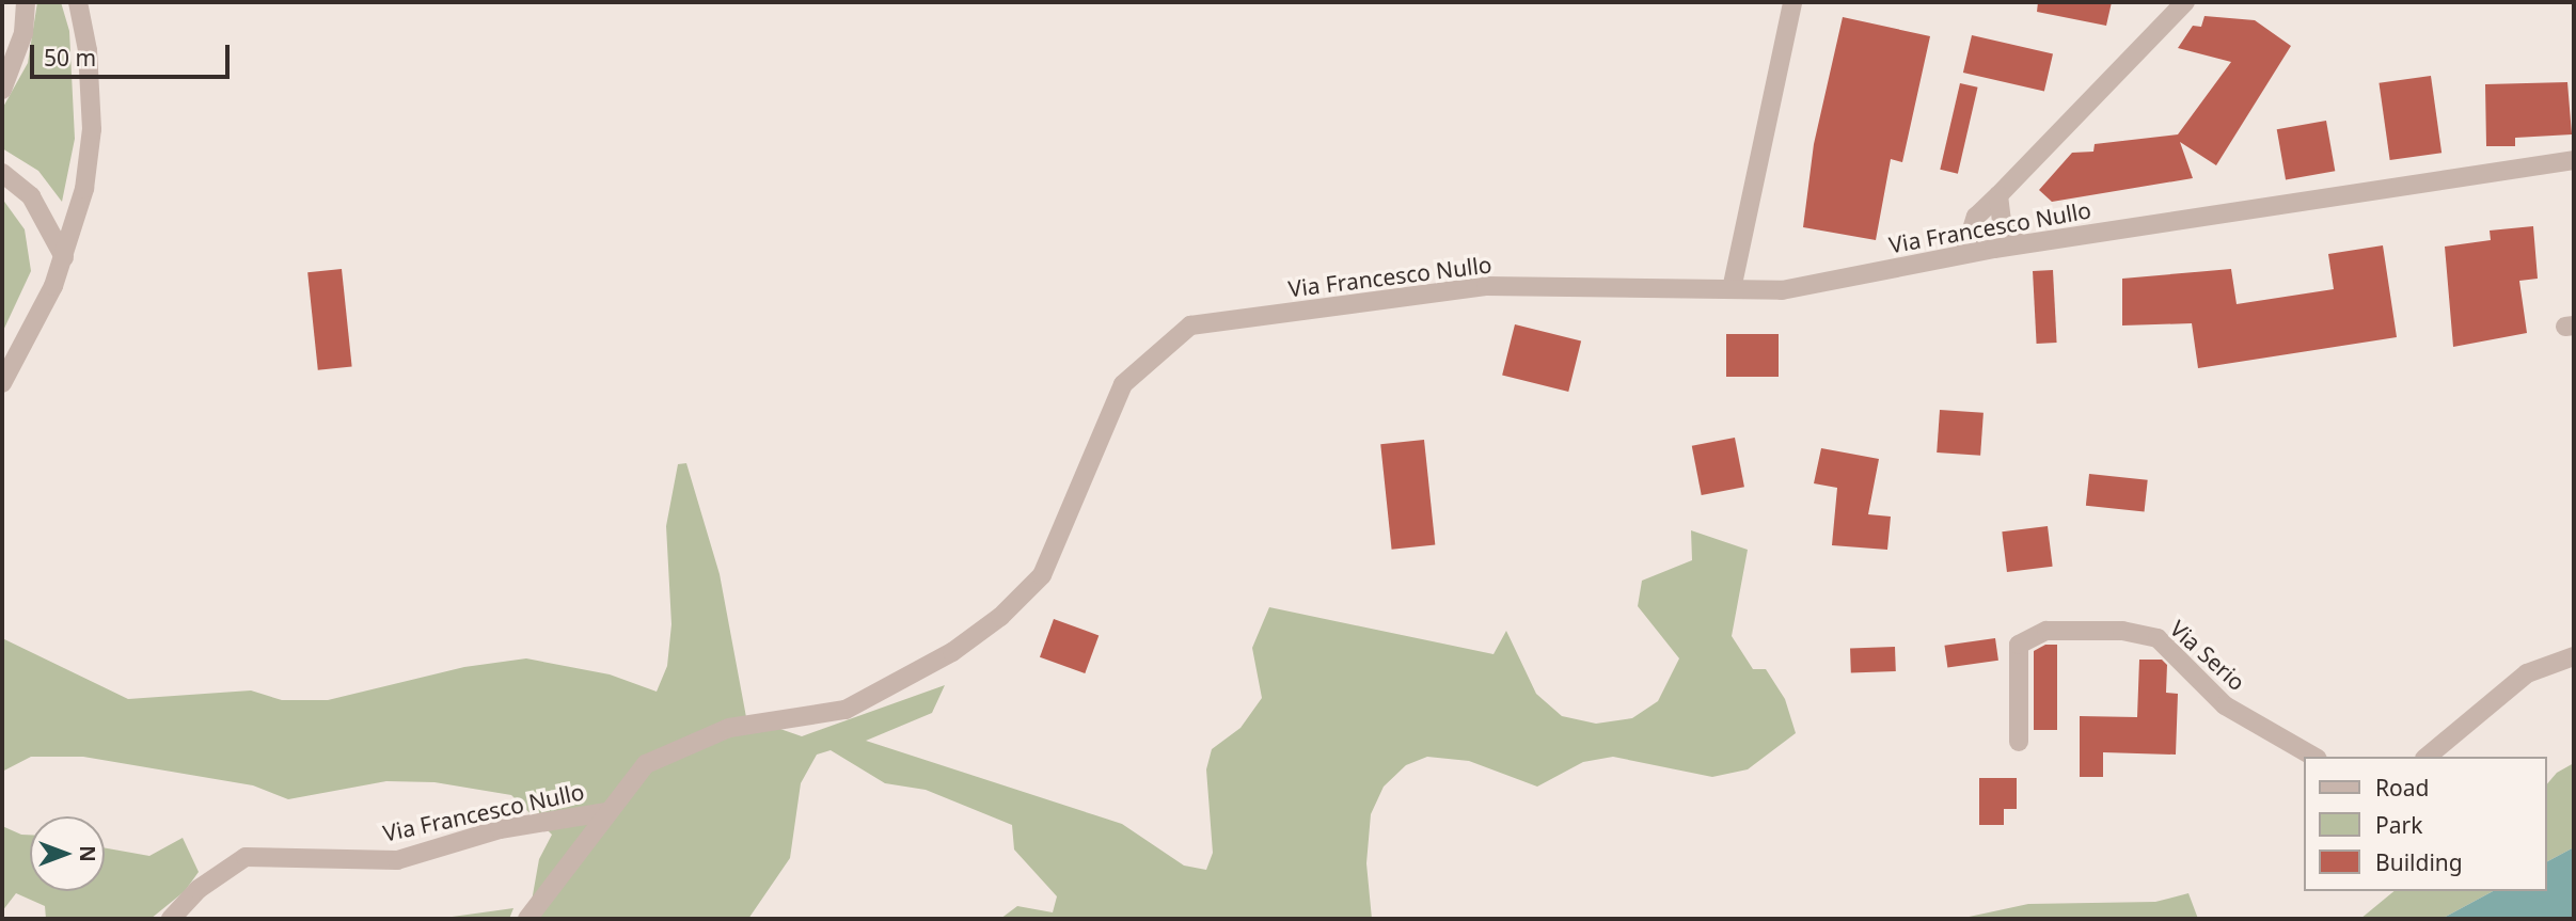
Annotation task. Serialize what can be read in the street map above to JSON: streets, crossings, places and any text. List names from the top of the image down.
{
  "streets": {
    "street": ["Via Francesco Nullo", "Via Serio"]
  },
  "legend": ["Road", "Park", "Building"],
  "scale_bar": "50 m",
  "north": "right"
}
